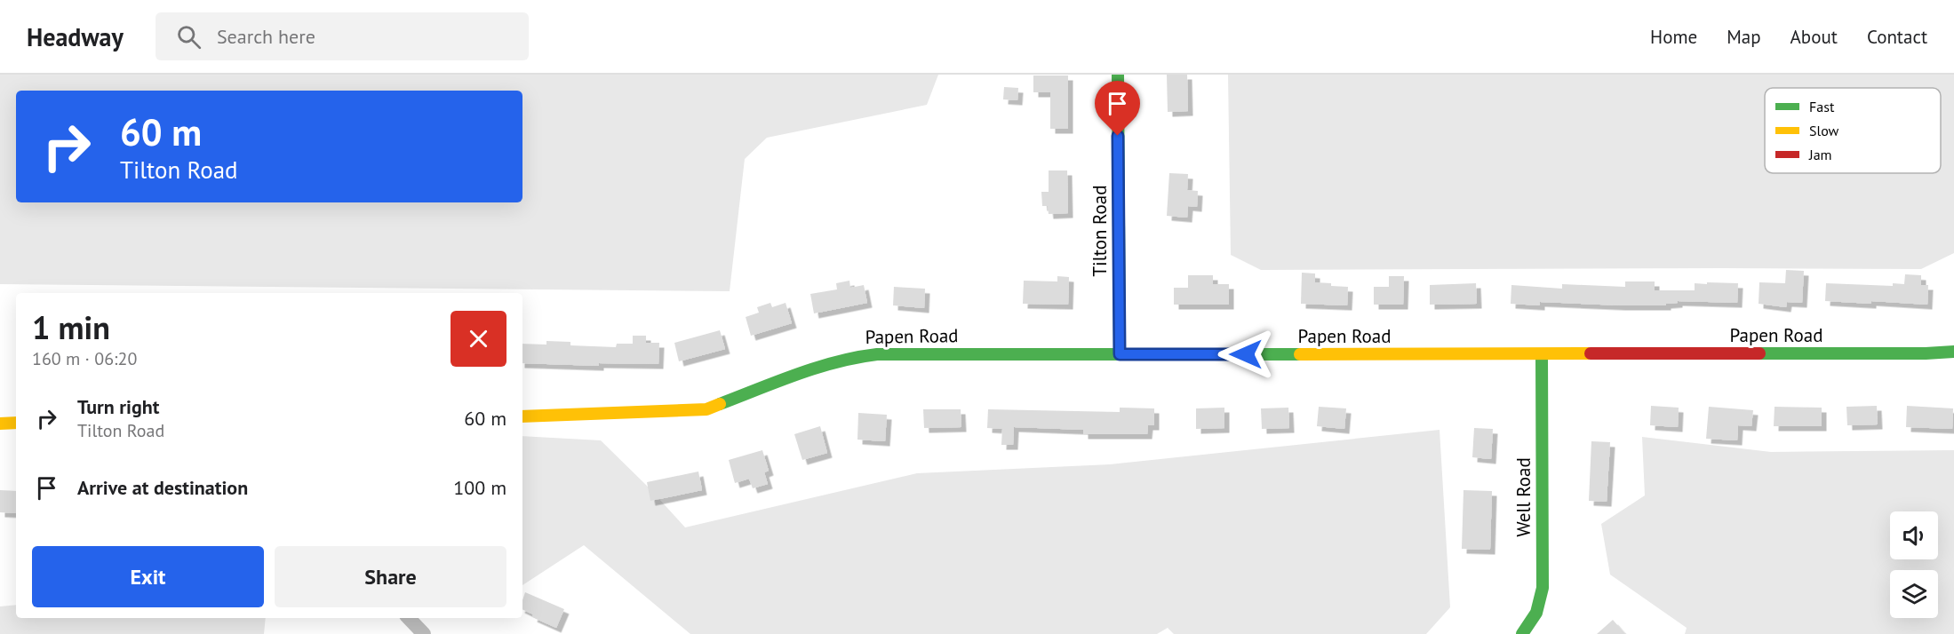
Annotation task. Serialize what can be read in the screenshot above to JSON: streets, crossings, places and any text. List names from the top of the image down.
{
  "streets": {
    "street": ["Tilton Road", "Papen Road", "Well Road"]
  },
  "crossings": [
    ["Tilton Road", "Papen Road"],
    ["Papen Road", "Well Road"]
  ],
  "legend": ["Fast", "Slow", "Jam"],
  "page": {
    "header": "Headway",
    "search": "Search here",
    "nav": [
      "Home",
      "Map",
      "About",
      "Contact"
    ],
    "turn": ["60 m", "Tilton Road"],
    "heading": ["1 min", "160 m · 06:20"],
    "list": [
      {
        "name": "Turn right",
        "note": "Tilton Road",
        "value": "60 m"
      },
      {
        "name": "Arrive at destination",
        "value": "100 m"
      }
    ],
    "buttons": ["Exit", "Share"]
  }
}
